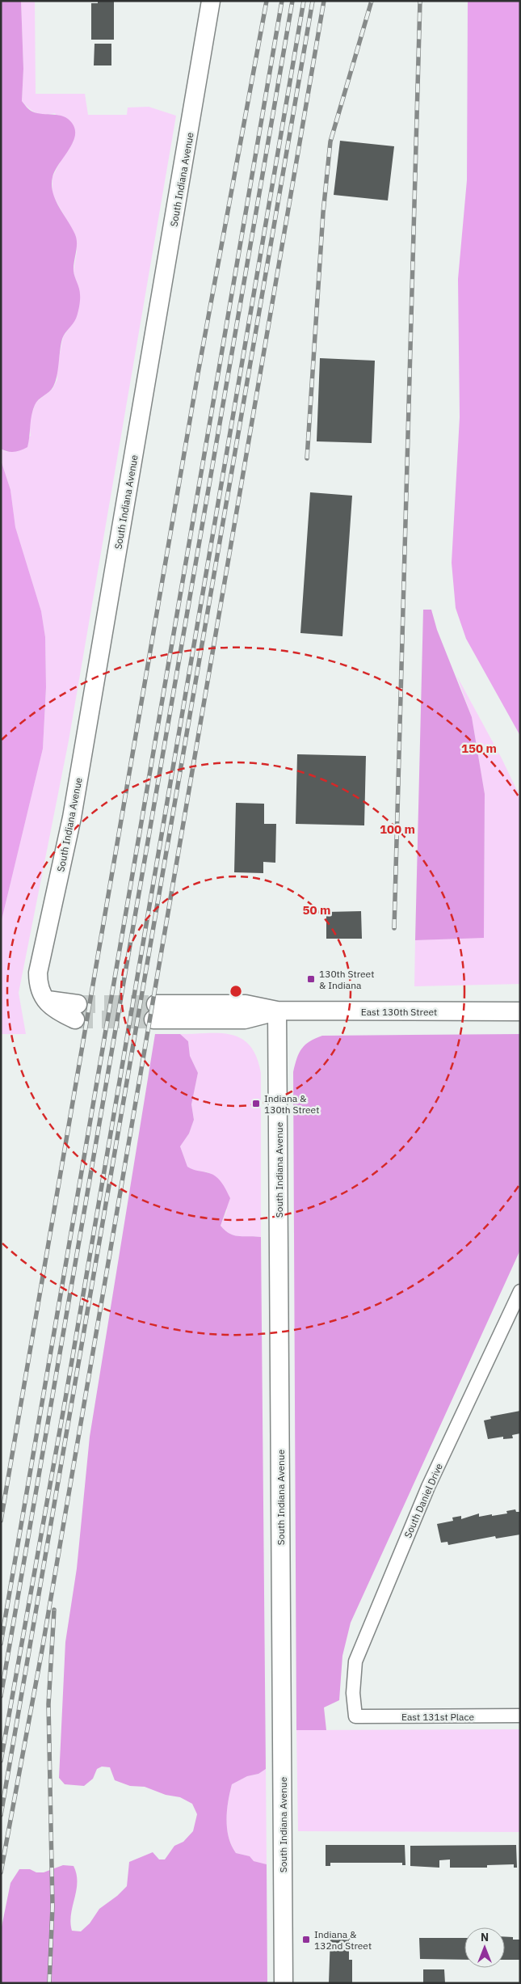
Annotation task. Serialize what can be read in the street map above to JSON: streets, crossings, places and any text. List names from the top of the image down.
{
  "streets": {
    "main road": ["South Indiana Avenue", "East 130th Street"],
    "street": ["South Daniel Drive", "East 131st Place"]
  },
  "crossings": [
    ["South Indiana Avenue", "East 130th Street"],
    ["South Daniel Drive", "East 131st Place"]
  ],
  "places": {
    "transit": ["130th Street & Indiana", "Indiana & 130th Street", "Indiana & 132nd Street"]
  },
  "north": "top",
  "rings": ["150 m", "100 m", "50 m"]
}
